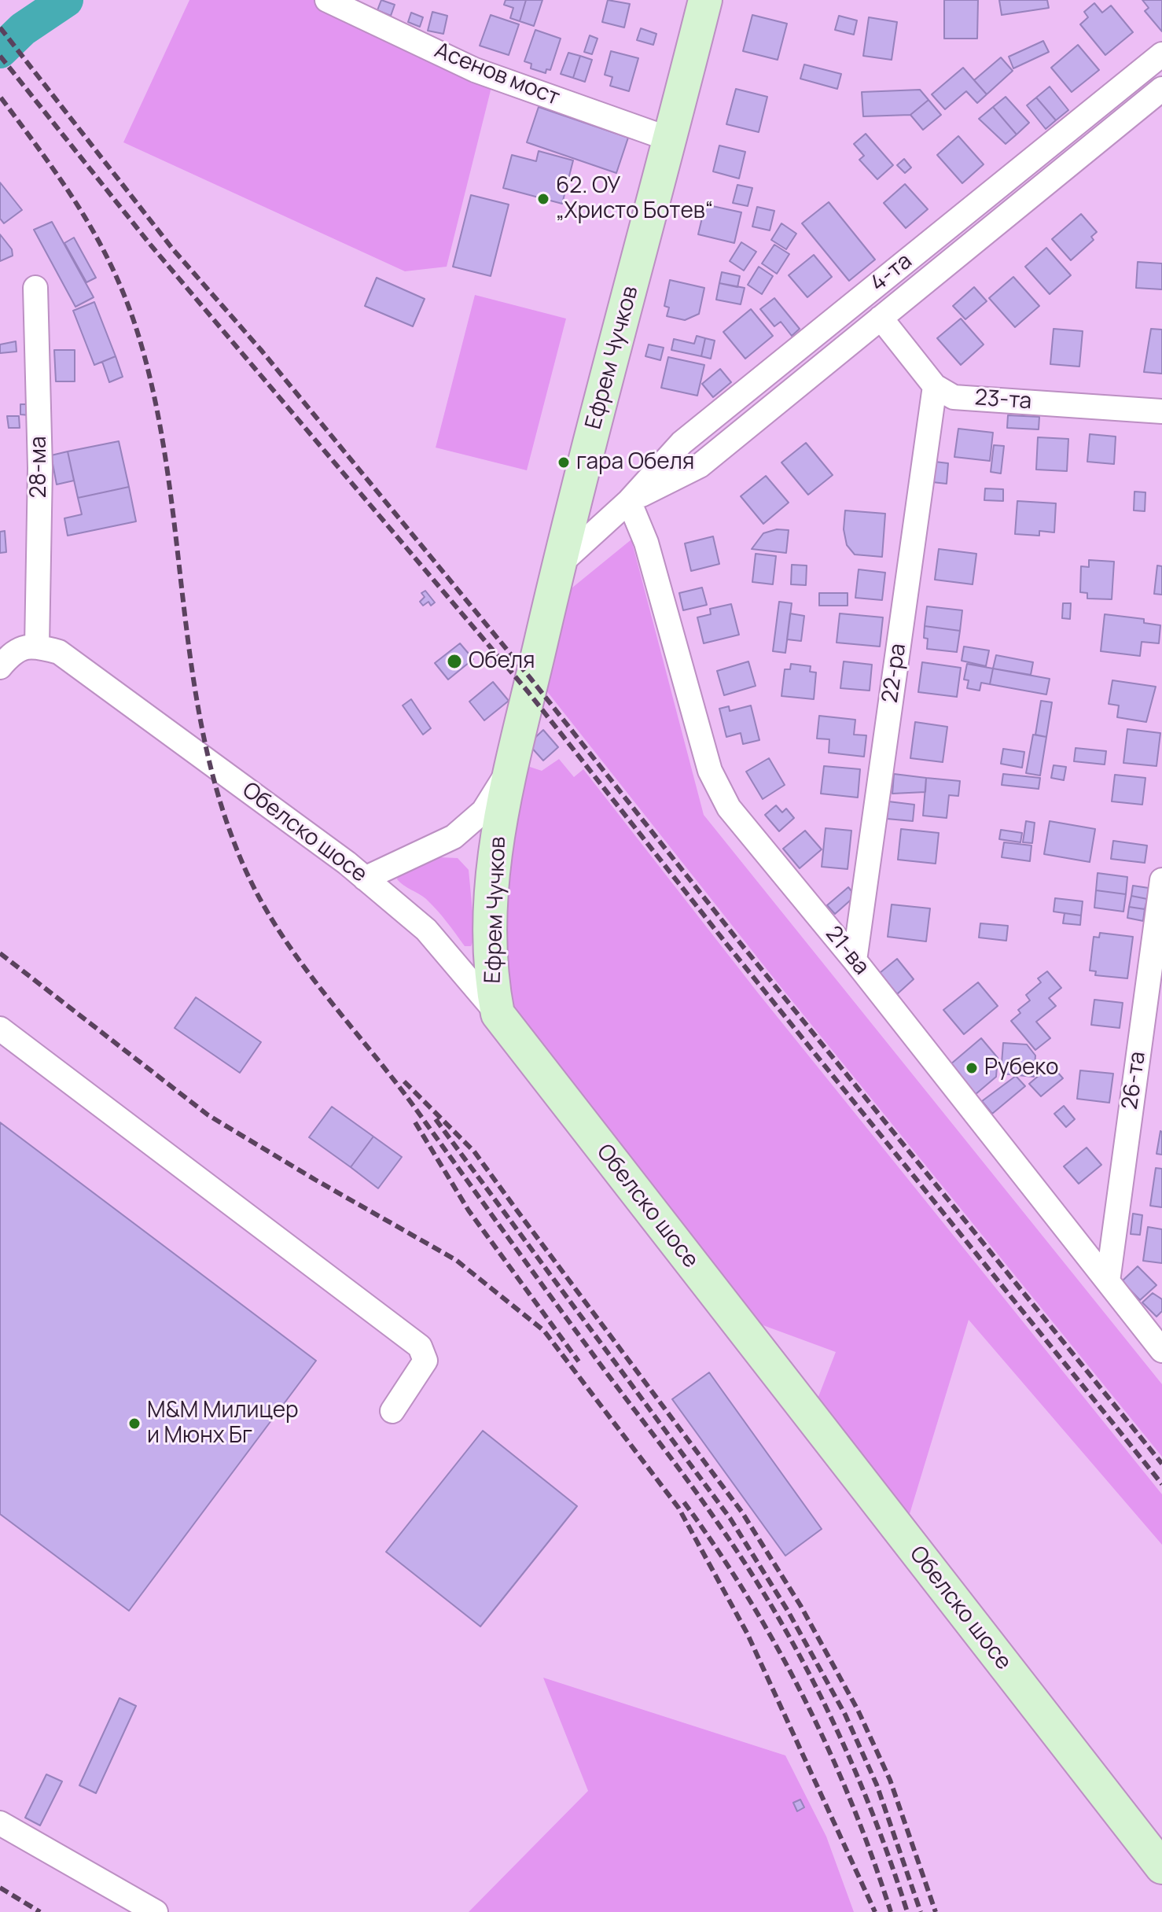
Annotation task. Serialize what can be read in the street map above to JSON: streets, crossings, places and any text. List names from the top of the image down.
{
  "streets": {
    "street": [
      "Асенов мост",
      "4-та",
      "Ефрем Чучков",
      "23-та",
      "28-ма",
      "22-ра",
      "Обелско шосе",
      "21-ва",
      "26-та"
    ]
  },
  "crossings": [
    ["Асенов мост", "Ефрем Чучков"],
    ["4-та", "Ефрем Чучков"],
    ["4-та", "23-та"],
    ["4-та", "21-ва"],
    ["Ефрем Чучков", "Обелско шосе"],
    ["23-та", "22-ра"],
    ["28-ма", "Обелско шосе"],
    ["22-ра", "21-ва"],
    ["21-ва", "26-та"]
  ],
  "places": [
    "62. ОУ „Христо Ботев“",
    "гара Обеля",
    "Обеля",
    "Рубеко",
    "М&M Mилицер и Мюнх Бг"
  ]
}
